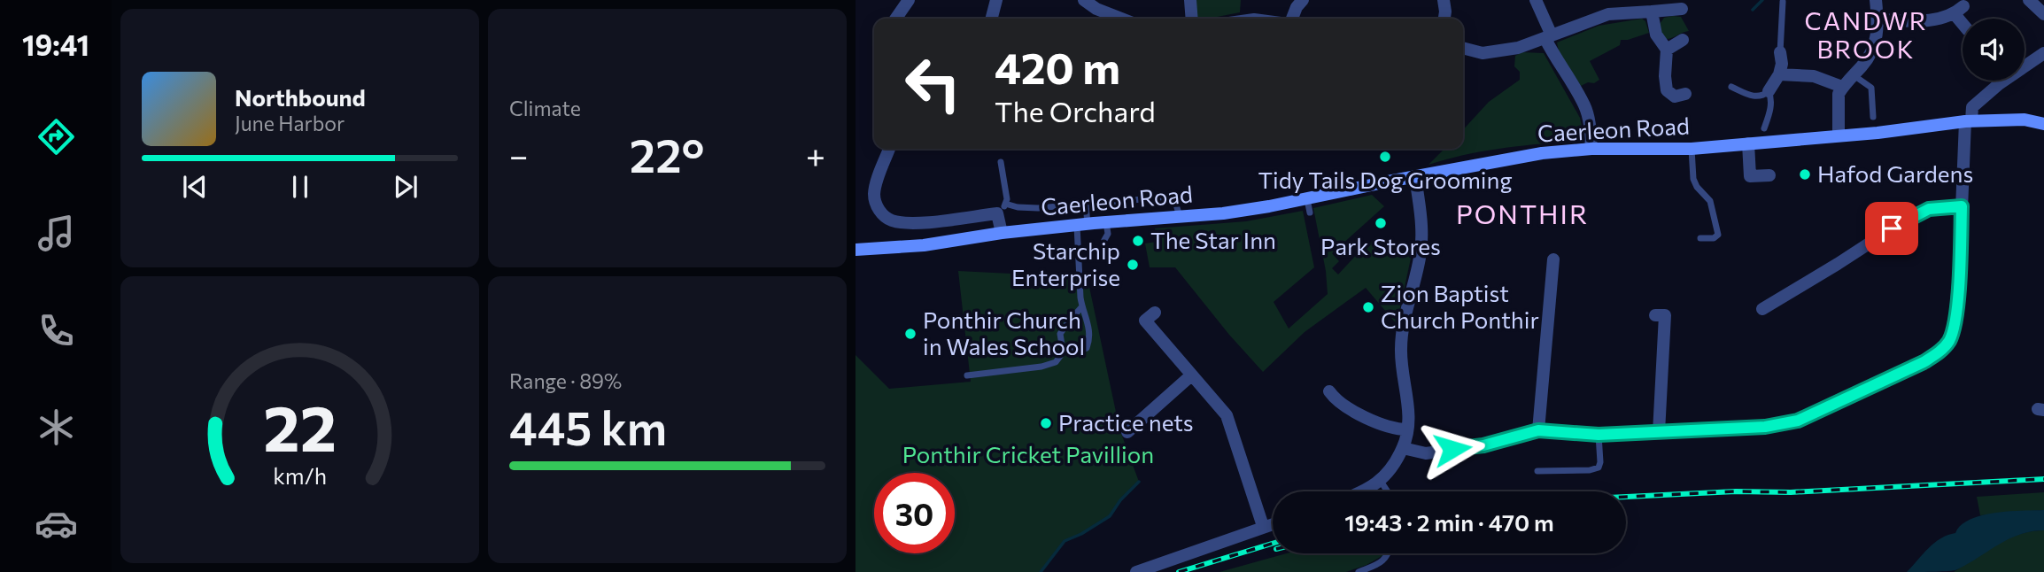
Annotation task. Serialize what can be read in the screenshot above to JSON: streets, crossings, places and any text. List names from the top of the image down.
{
  "streets": {
    "main road": ["Caerleon Road"]
  },
  "districts": ["CANDWR BROOK", "PONTHIR"],
  "parks": ["Ponthir Cricket Pavillion"],
  "places": [
    "Tidy Tails Dog Grooming",
    "Hafod Gardens",
    "Park Stores",
    "The Star Inn",
    "Starchip Enterprise",
    "Zion Baptist Church Ponthir",
    "Ponthir Church in Wales School",
    "Practice nets"
  ],
  "page": {
    "tabs": "19:41",
    "tile": [
      "Climate",
      ["Range · 89%", "445 km"]
    ],
    "turn": ["420 m", "The Orchard"],
    "song": ["Northbound", "June Harbor"],
    "heat": ["−", "22°", "+"],
    "limit": "30",
    "trip": "19:43 · 2 min · 470 m",
    "gauge": ["22", "km/h"]
  }
}
